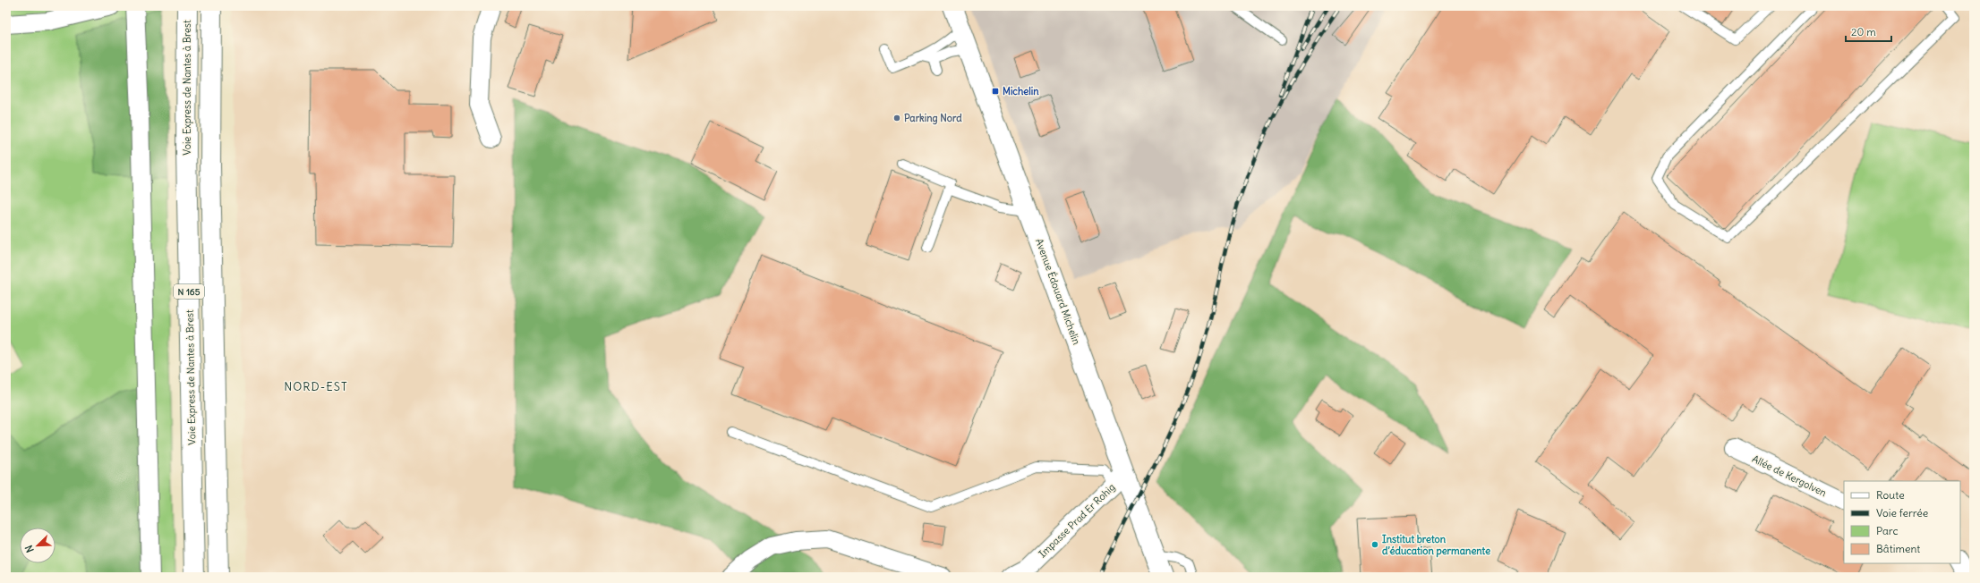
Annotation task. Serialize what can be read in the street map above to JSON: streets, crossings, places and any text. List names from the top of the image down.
{
  "streets": {
    "main road": ["Voie Express de Nantes à Brest", "N 165", "Avenue Édouard Michelin"],
    "street": ["Allée de Kergolven", "Impasse Prad Er Rohig"]
  },
  "crossings": [
    ["Avenue Édouard Michelin", "Impasse Prad Er Rohig"]
  ],
  "districts": ["NORD-EST"],
  "places": {
    "transit": ["Michelin"],
    "other": ["Parking Nord", "Institut breton d’éducation permanente"]
  },
  "legend": [
    "Route",
    "Voie ferrée",
    "Parc",
    "Bâtiment"
  ],
  "scale_bar": "20 m",
  "north": "bottom left"
}
